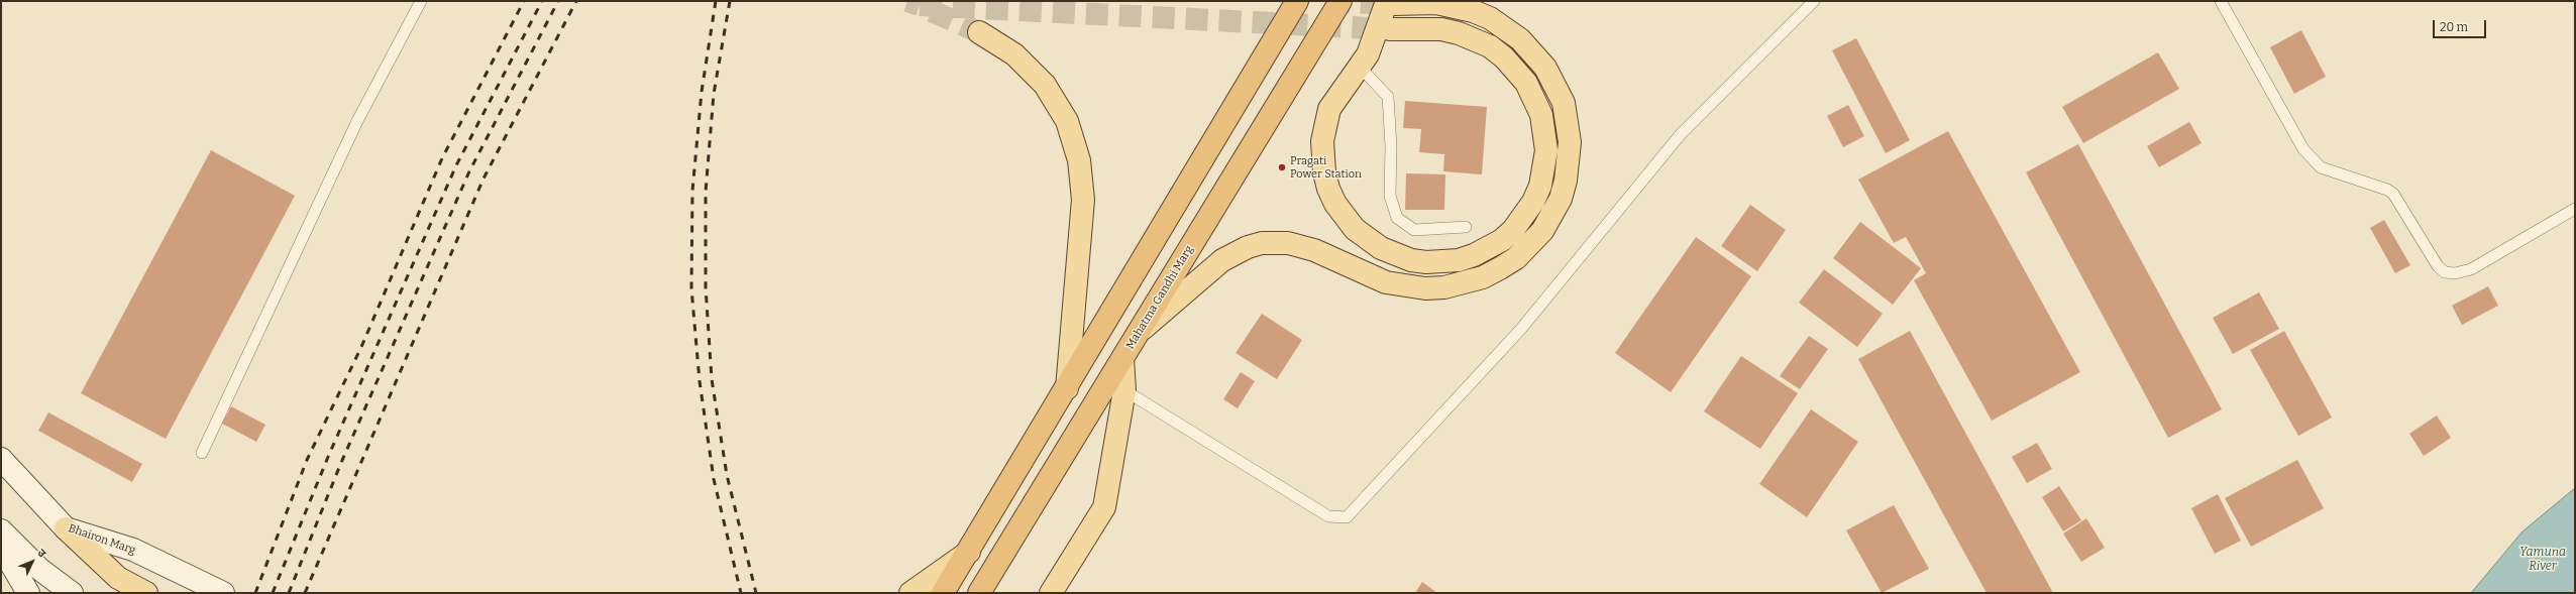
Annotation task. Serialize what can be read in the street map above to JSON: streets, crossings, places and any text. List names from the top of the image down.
{
  "streets": {
    "highway": ["Mahatma Gandhi Marg"],
    "main road": ["Bhairon Marg"]
  },
  "water": ["Yamuna River"],
  "places": ["Pragati Power Station"],
  "scale_bar": "20 m",
  "north": "top right"
}
